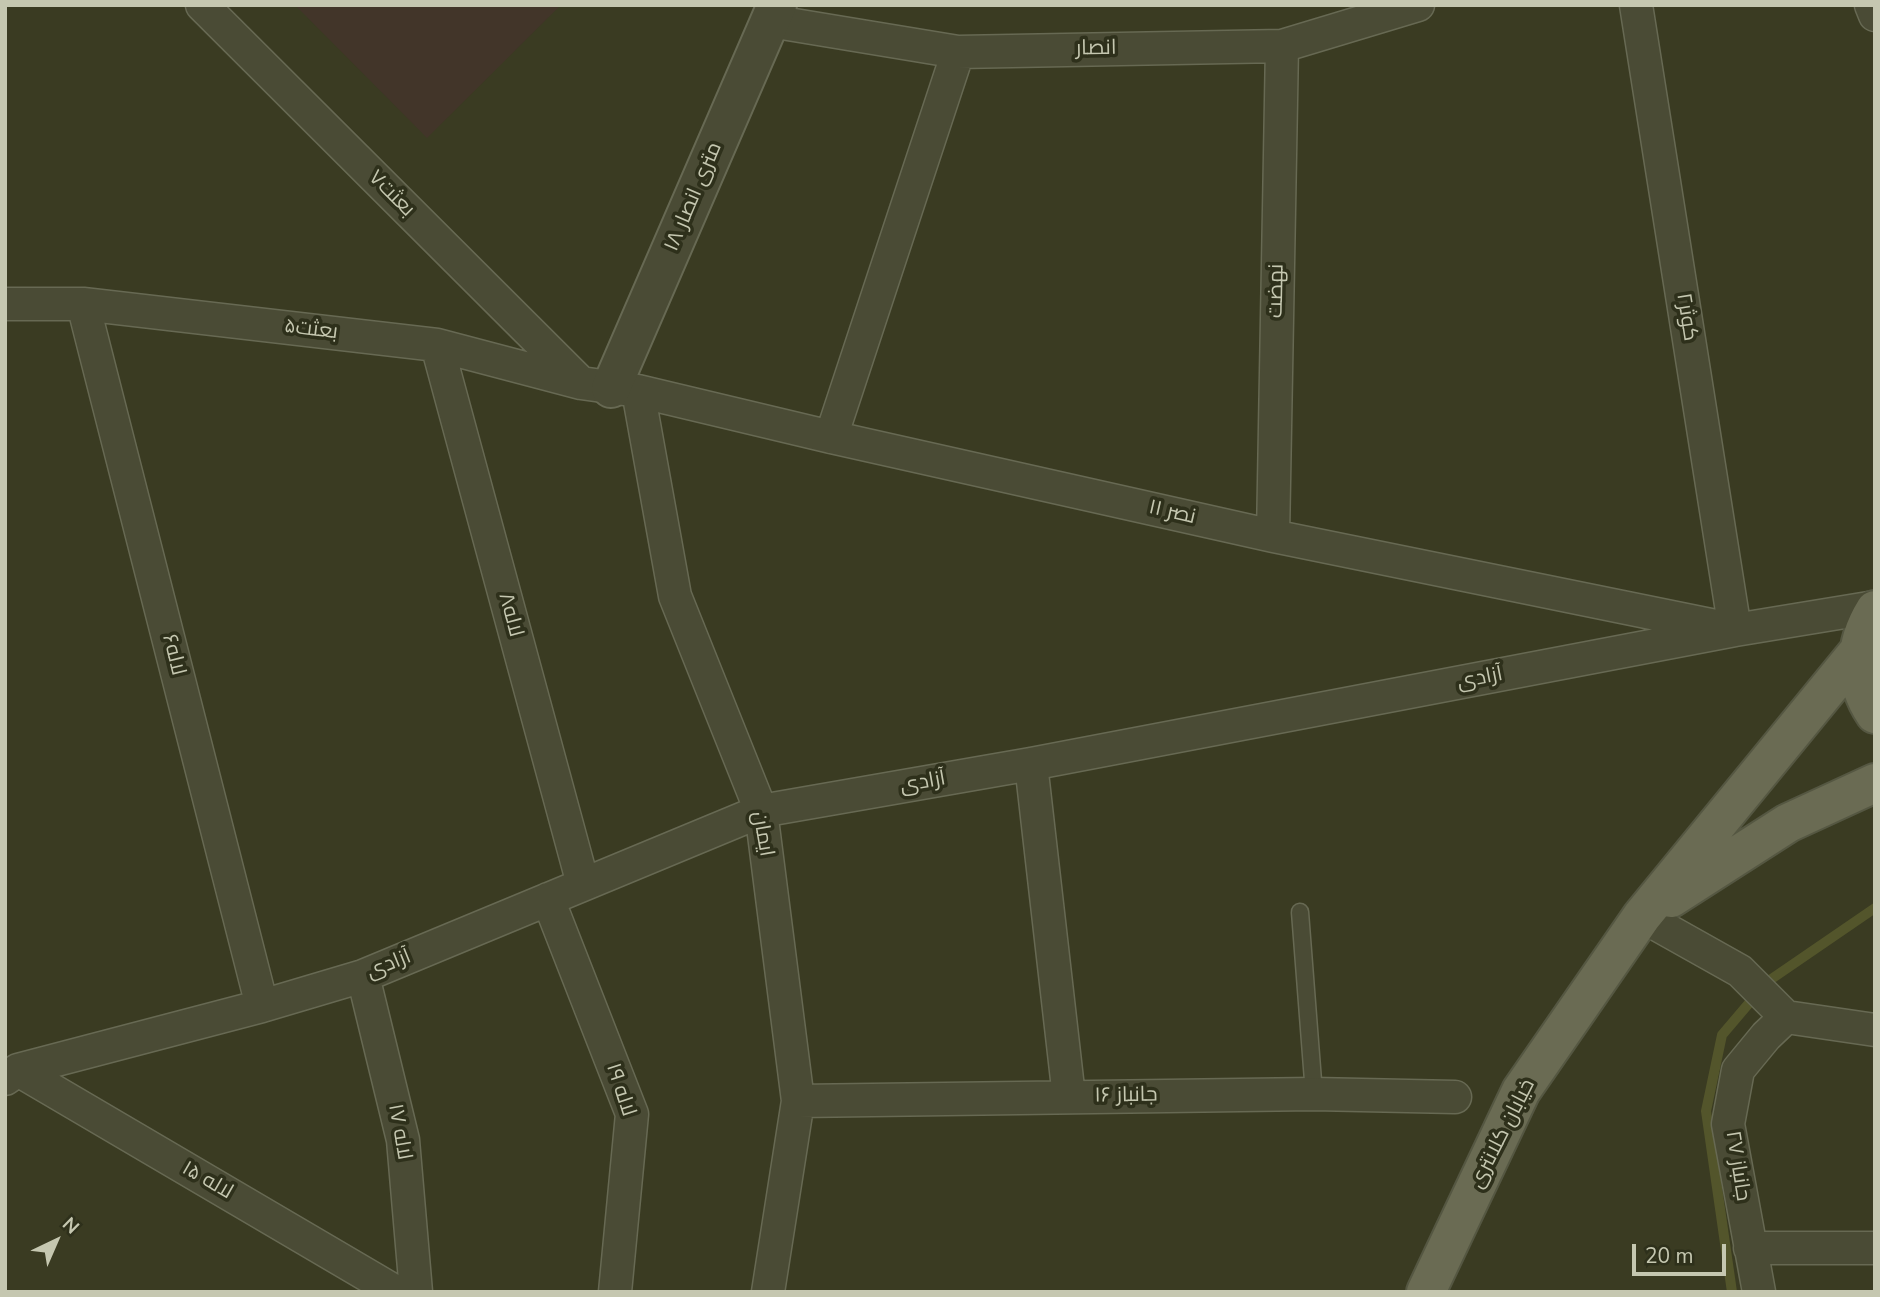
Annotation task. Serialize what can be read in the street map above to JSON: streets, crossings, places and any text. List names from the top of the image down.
{
  "streets": {
    "main road": ["خیابان کلانتری"],
    "street": [
      "انصار",
      "بعثت۷",
      "۱۸ متری انصار",
      "نهضت",
      "کوثر۲",
      "بعثت۵",
      "نصر ۱۱",
      "لاله۸",
      "لاله۶",
      "آزادی",
      "ایمان",
      "لاله ۱۹",
      "جانباز ۱۶",
      "لاله ۱۷",
      "جانباز ۲۷",
      "لاله ۱۵"
    ]
  },
  "crossings": [
    ["انصار", "۱۸ متری انصار"],
    ["انصار", "نهضت"],
    ["بعثت۷", "۱۸ متری انصار"],
    ["بعثت۷", "بعثت۵"],
    ["بعثت۷", "نصر ۱۱"],
    ["بعثت۷", "ایمان"],
    ["۱۸ متری انصار", "بعثت۵"],
    ["۱۸ متری انصار", "نصر ۱۱"],
    ["۱۸ متری انصار", "ایمان"],
    ["نهضت", "نصر ۱۱"],
    ["کوثر۲", "نصر ۱۱"],
    ["کوثر۲", "آزادی"],
    ["بعثت۵", "نصر ۱۱"],
    ["بعثت۵", "لاله۸"],
    ["بعثت۵", "لاله۶"],
    ["بعثت۵", "ایمان"],
    ["نصر ۱۱", "آزادی"],
    ["نصر ۱۱", "ایمان"],
    ["لاله۸", "آزادی"],
    ["لاله۶", "آزادی"],
    ["آزادی", "ایمان"],
    ["آزادی", "لاله ۱۹"],
    ["آزادی", "لاله ۱۷"],
    ["آزادی", "لاله ۱۵"],
    ["ایمان", "جانباز ۱۶"]
  ],
  "scale_bar": "20 m",
  "north": "top right"
}
